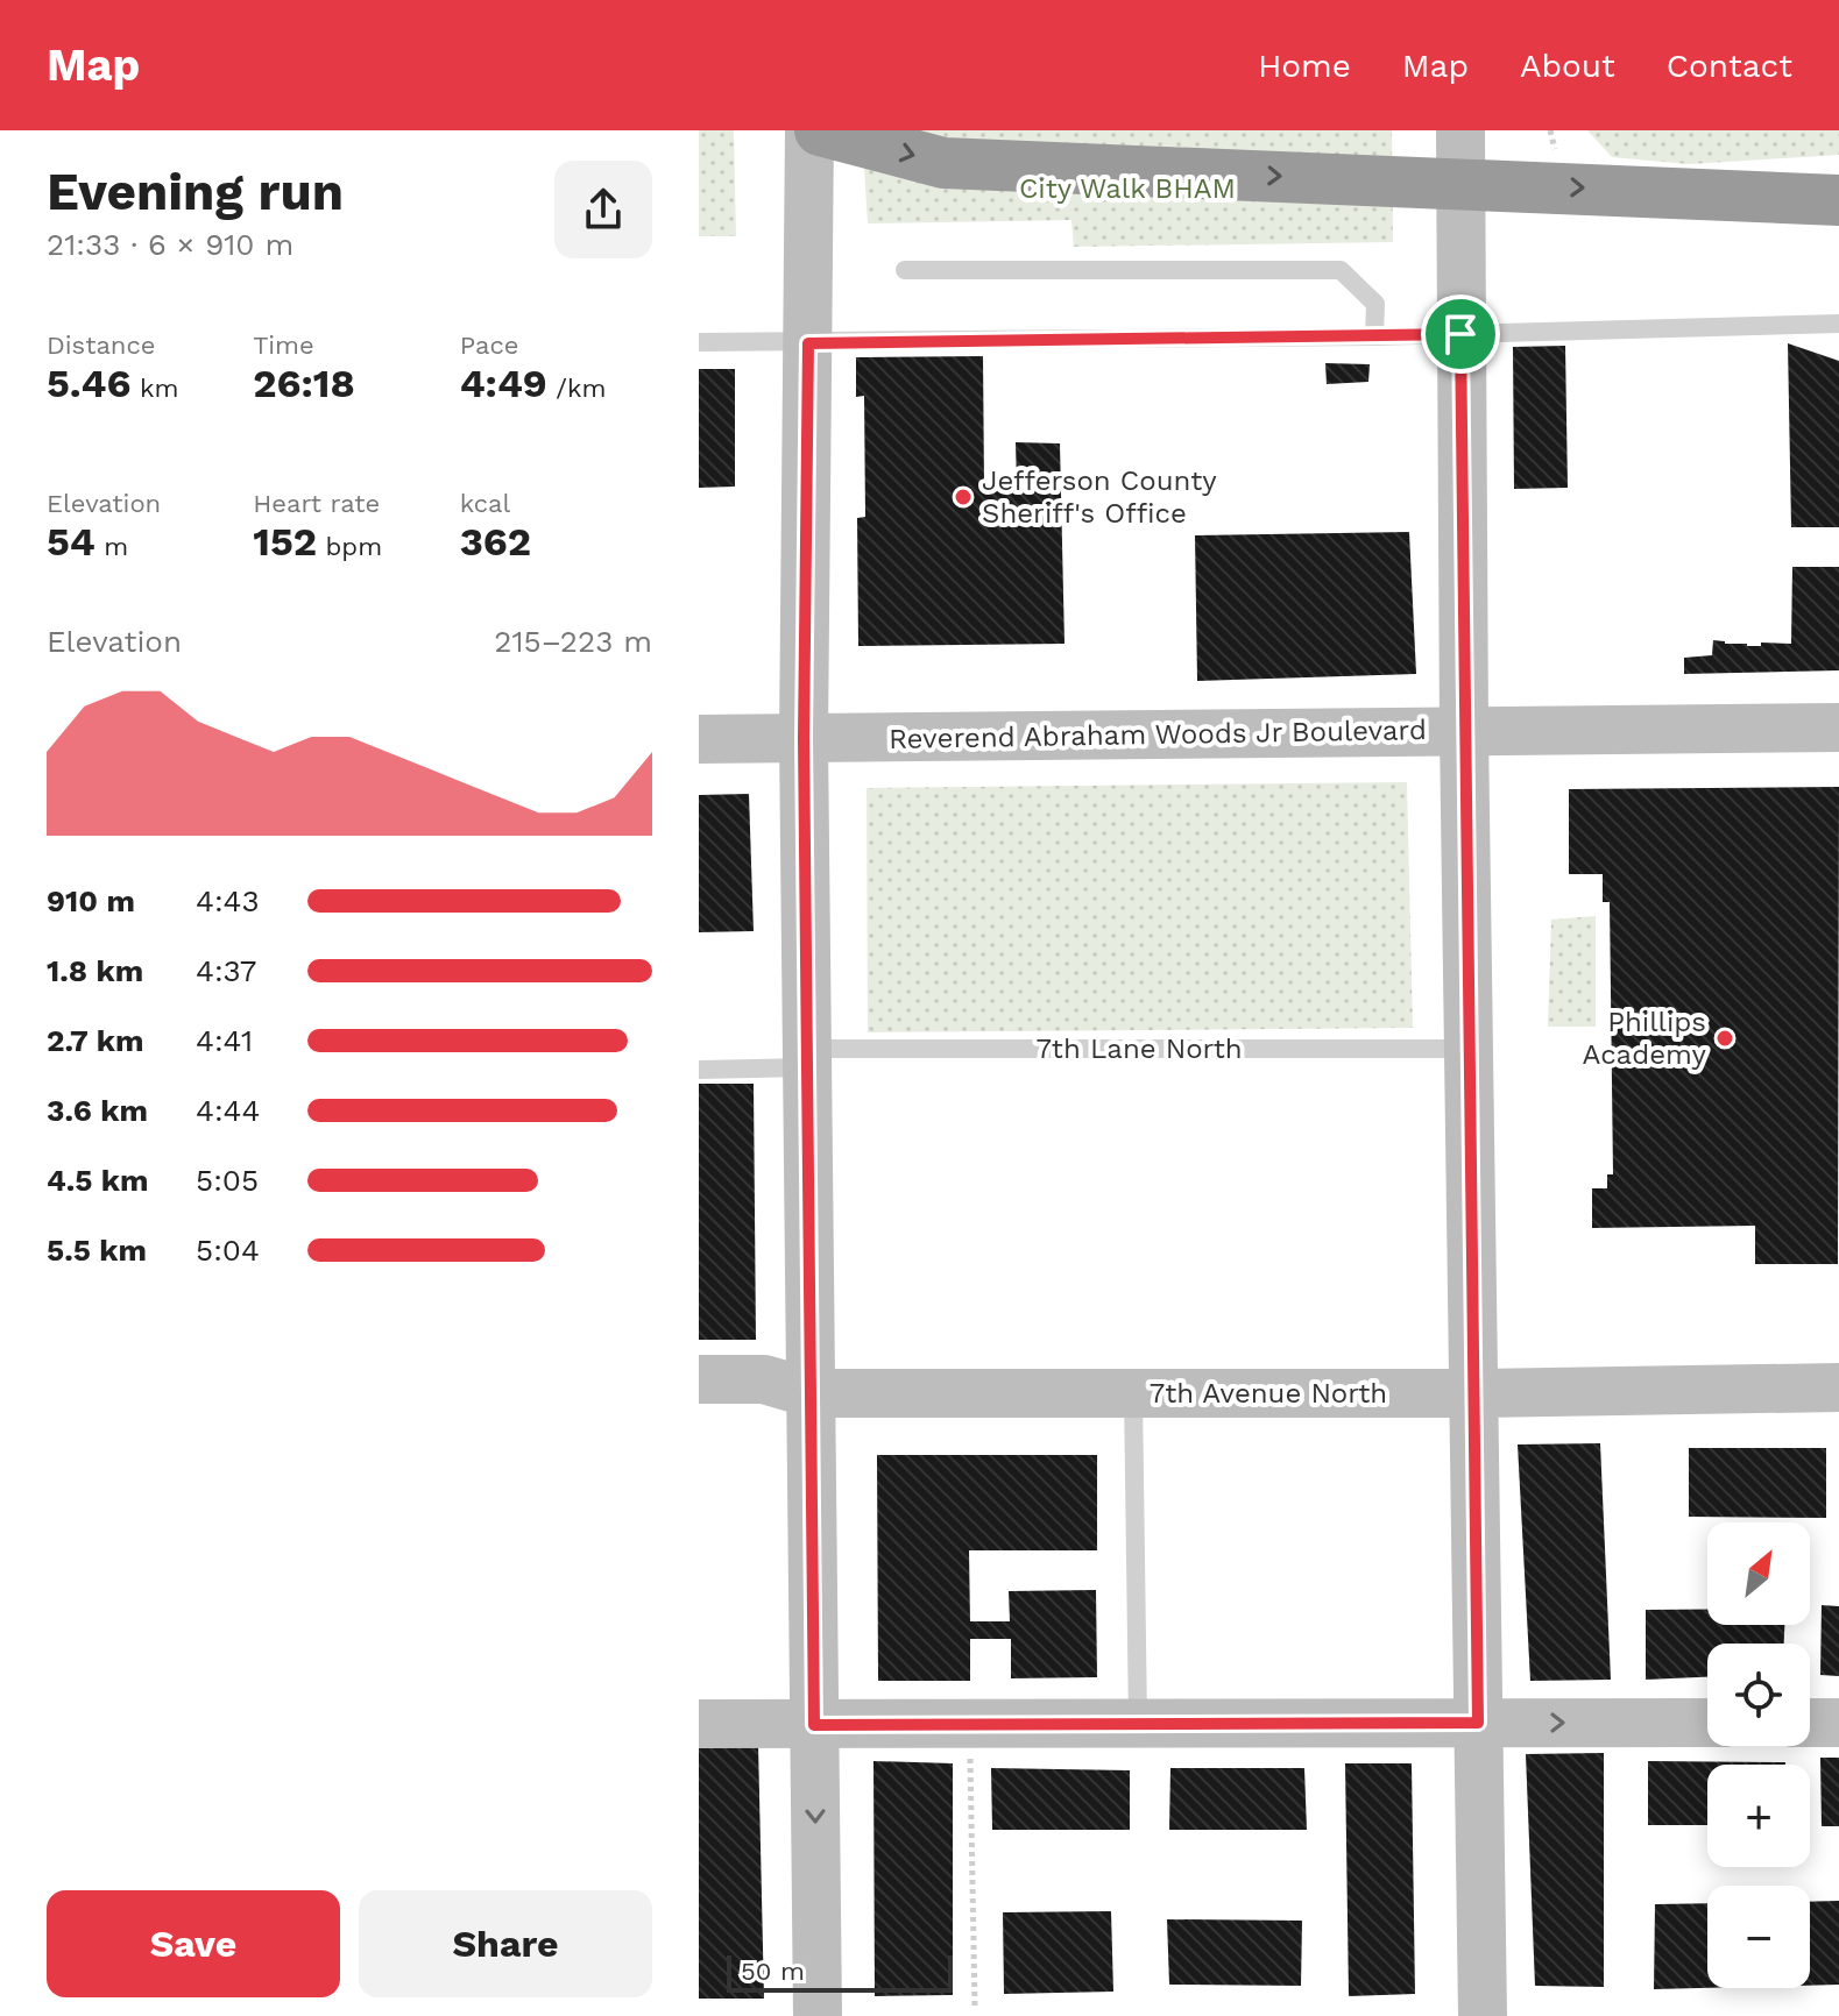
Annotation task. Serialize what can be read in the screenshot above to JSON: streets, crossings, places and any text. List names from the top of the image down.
{
  "streets": {
    "street": ["Reverend Abraham Woods Jr Boulevard", "7th Avenue North"],
    "lane": ["7th Lane North"]
  },
  "parks": ["City Walk BHAM"],
  "places": ["Jefferson County Sheriff's Office", "Phillips Academy"],
  "scale_bar": "50 m",
  "north": "top right",
  "page": {
    "header": "Map",
    "nav": [
      "Home",
      "Map",
      "About",
      "Contact"
    ],
    "heading": ["Evening run", "21:33 · 6 × 910 m"],
    "stats": [
      ["Distance", "5.46 km"],
      ["Time", "26:18"],
      ["Pace", "4:49 /km"],
      ["Elevation", "54 m"],
      ["Heart rate", "152 bpm"],
      ["kcal", "362"]
    ],
    "chart": ["Elevation", "215–223 m"],
    "list": [
      {
        "name": "910 m",
        "note": "4:43"
      },
      {
        "name": "1.8 km",
        "note": "4:37"
      },
      {
        "name": "2.7 km",
        "note": "4:41"
      },
      {
        "name": "3.6 km",
        "note": "4:44"
      },
      {
        "name": "4.5 km",
        "note": "5:05"
      },
      {
        "name": "5.5 km",
        "note": "5:04"
      }
    ],
    "map_buttons": ["+", "−"],
    "buttons": ["Save", "Share"],
    "scale": "50 m"
  }
}
